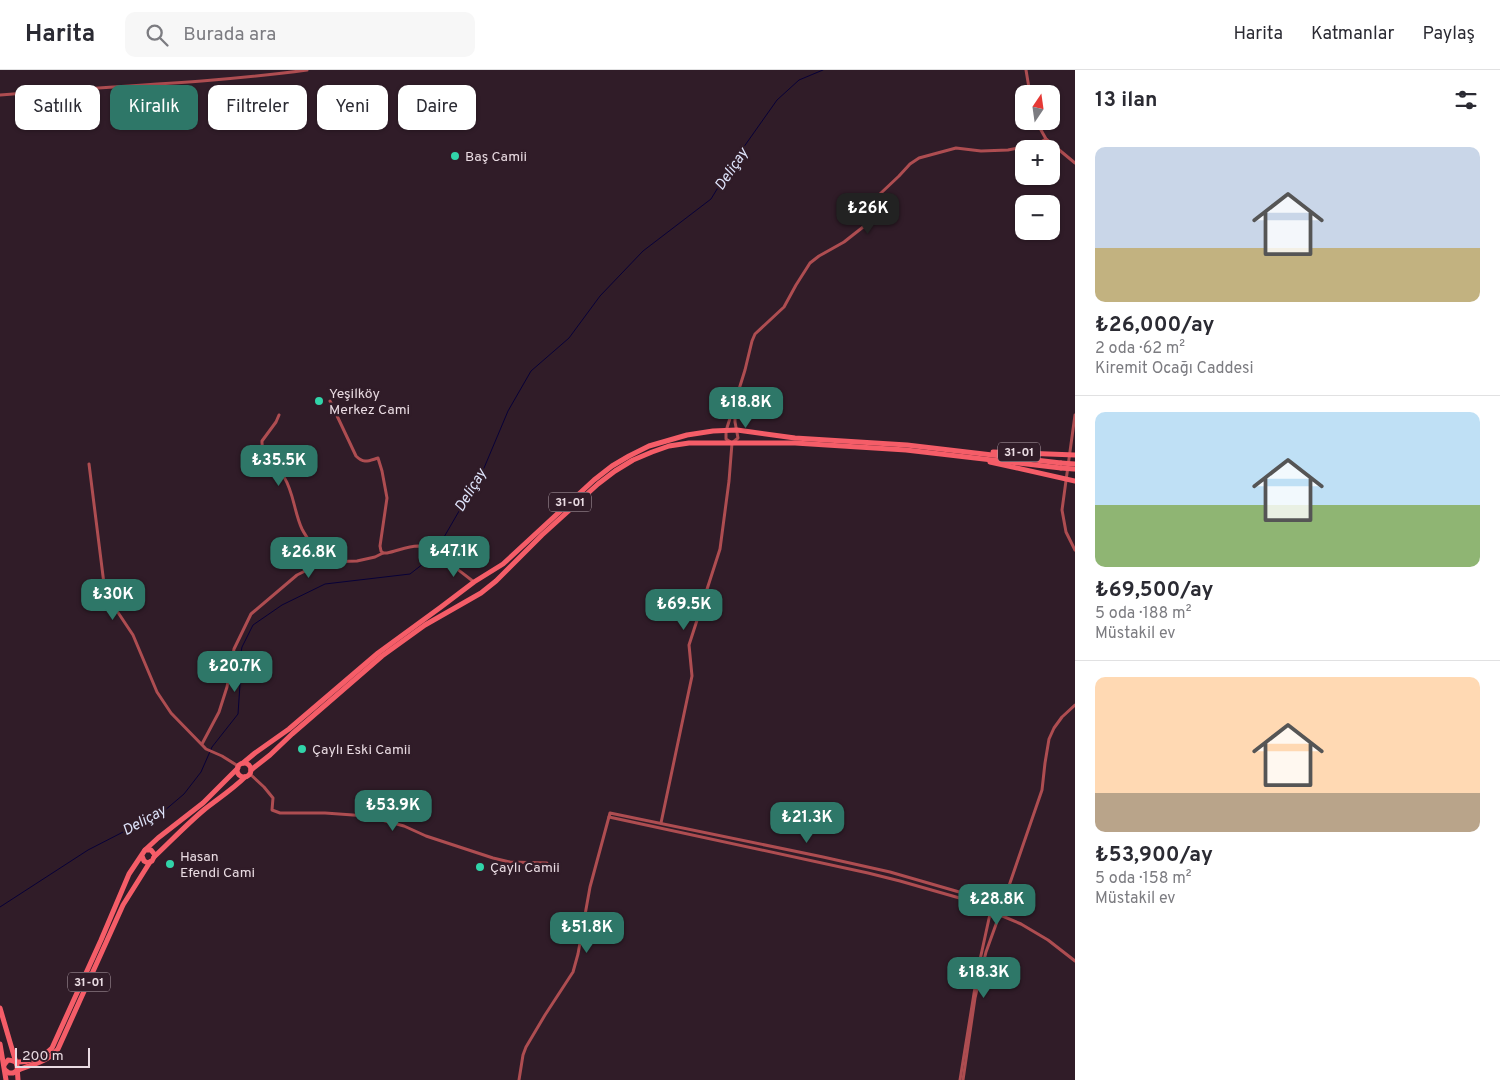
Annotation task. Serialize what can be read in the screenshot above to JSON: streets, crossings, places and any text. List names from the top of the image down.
{
  "streets": {
    "highway": ["31-01"]
  },
  "water": ["Deliçay"],
  "places": [
    "Baş Camii",
    "Yeşilköy Merkez Cami",
    "Çaylı Eski Camii",
    "Hasan Efendi Cami",
    "Çaylı Camii"
  ],
  "scale_bar": "200 m",
  "north": "top",
  "page": {
    "header": "Harita",
    "search": "Burada ara",
    "nav": ["Harita", "Katmanlar", "Paylaş"],
    "heading": "13 ilan",
    "map_buttons": ["+", "−"],
    "chip": [
      "Satılık",
      "Kiralık",
      "Filtreler",
      "Yeni",
      "Daire"
    ],
    "list": [
      {
        "name": "₺26,000/ay",
        "note": "2 oda · 62 m² · Kiremit Ocağı Caddesi"
      },
      {
        "name": "₺69,500/ay",
        "note": "5 oda · 188 m² · Müstakil ev"
      },
      {
        "name": "₺53,900/ay",
        "note": "5 oda · 158 m² · Müstakil ev"
      }
    ],
    "price": [
      "₺26K",
      "₺18.8K",
      "₺35.5K",
      "₺47.1K",
      "₺26.8K",
      "₺30K",
      "₺69.5K",
      "₺20.7K",
      "₺53.9K",
      "₺21.3K",
      "₺28.8K",
      "₺51.8K",
      "₺18.3K"
    ],
    "scale": "200 m"
  }
}
